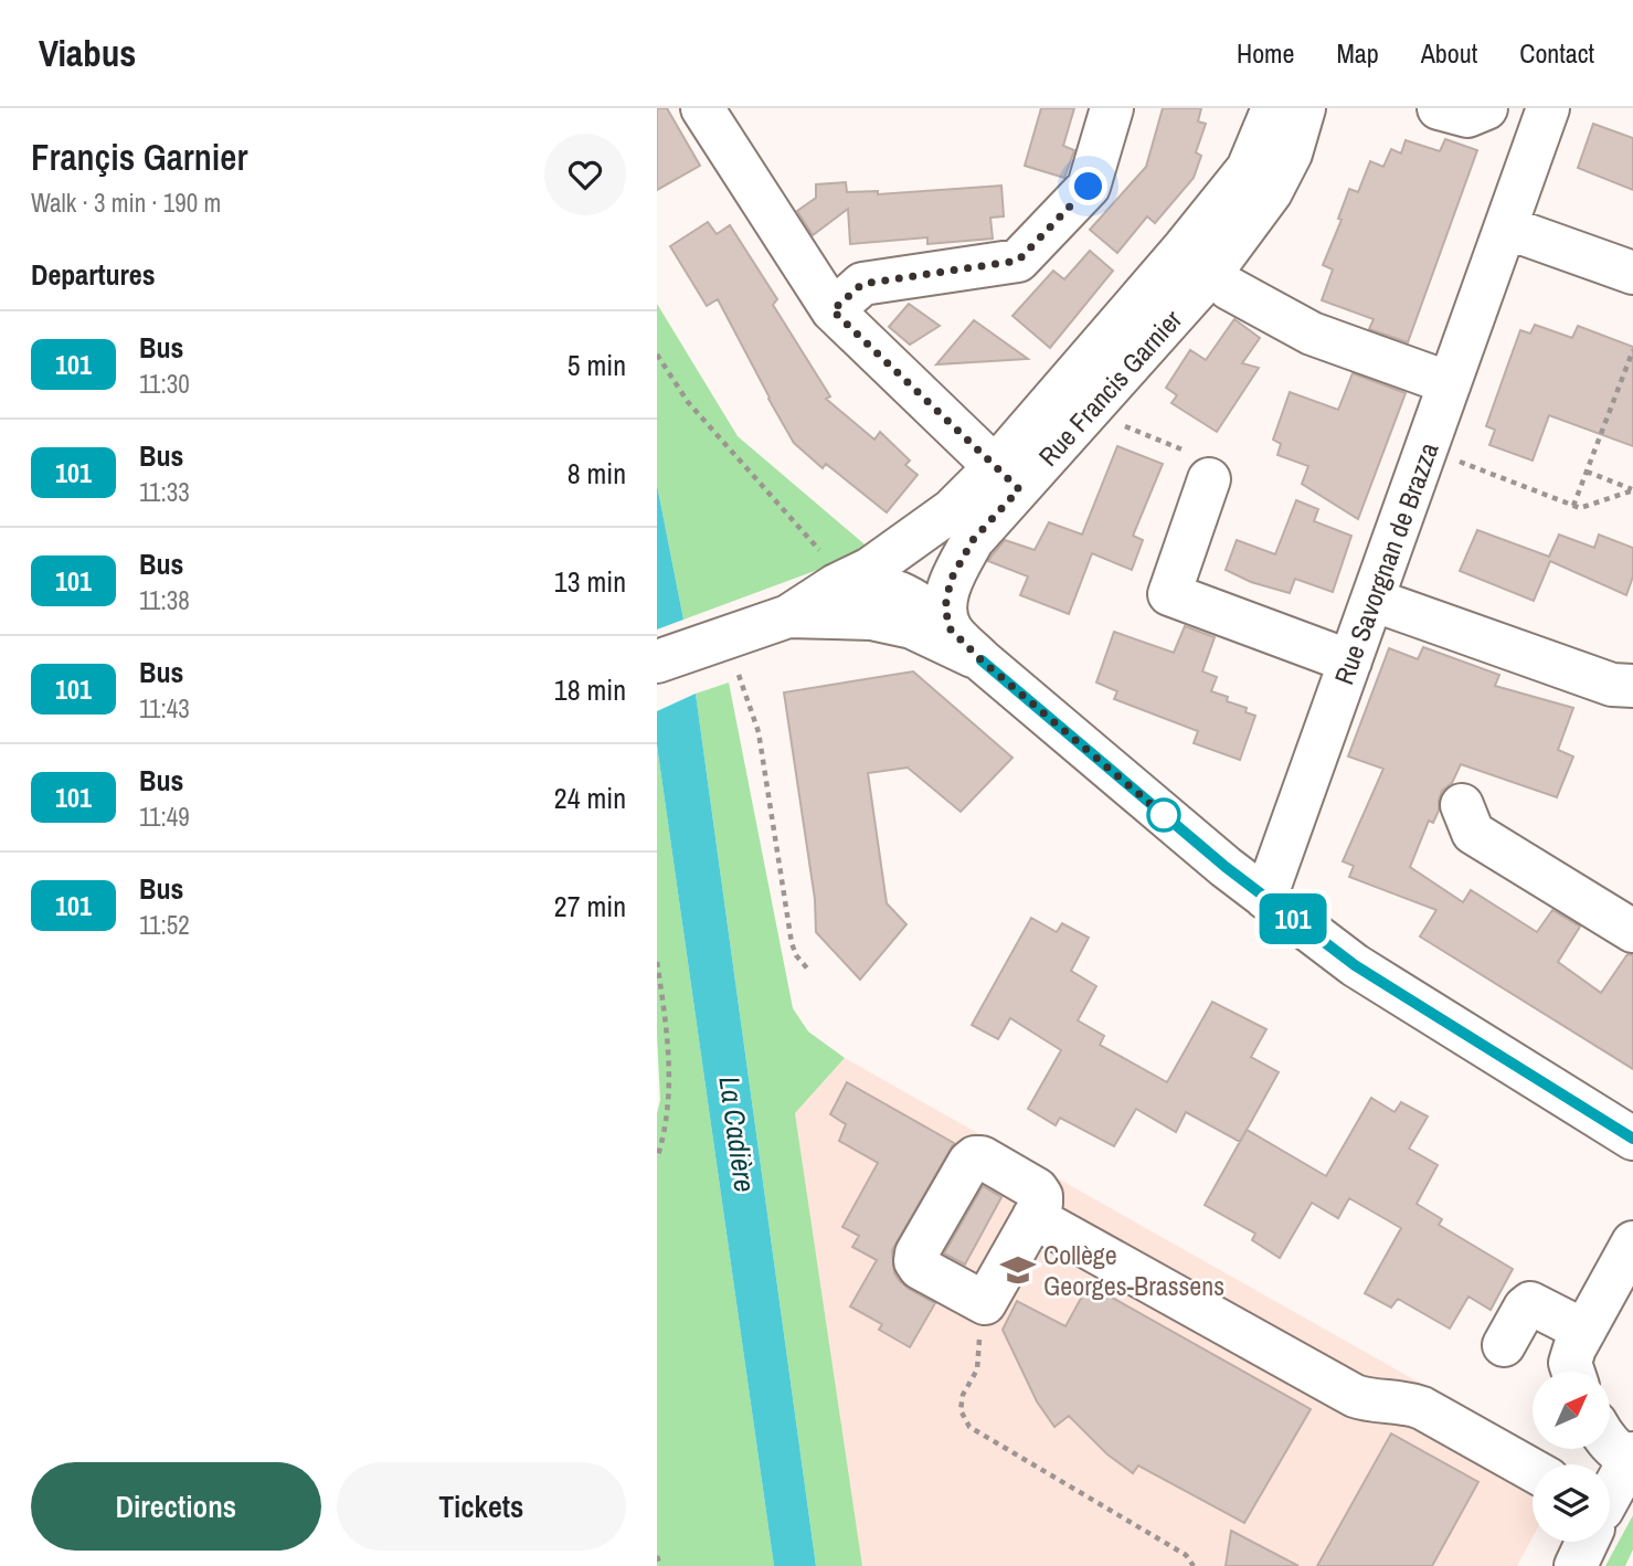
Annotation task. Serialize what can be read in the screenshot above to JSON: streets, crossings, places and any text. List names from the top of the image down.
{
  "streets": {
    "street": ["Rue Francis Garnier", "Rue Savorgnan de Brazza"]
  },
  "water": ["La Cadière"],
  "places": {
    "school or university": ["Collège Georges-Brassens"]
  },
  "lines": ["bus line 101"],
  "north": "top right",
  "page": {
    "header": "Viabus",
    "nav": [
      "Home",
      "Map",
      "About",
      "Contact"
    ],
    "heading": [
      ["Françis Garnier", "Walk · 3 min · 190 m"],
      "Departures"
    ],
    "on_map": "101",
    "list": [
      {
        "mark": "101",
        "name": "Bus",
        "note": "11:30",
        "value": "5 min"
      },
      {
        "mark": "101",
        "name": "Bus",
        "note": "11:33",
        "value": "8 min"
      },
      {
        "mark": "101",
        "name": "Bus",
        "note": "11:38",
        "value": "13 min"
      },
      {
        "mark": "101",
        "name": "Bus",
        "note": "11:43",
        "value": "18 min"
      },
      {
        "mark": "101",
        "name": "Bus",
        "note": "11:49",
        "value": "24 min"
      },
      {
        "mark": "101",
        "name": "Bus",
        "note": "11:52",
        "value": "27 min"
      }
    ],
    "buttons": ["Directions", "Tickets"]
  }
}
